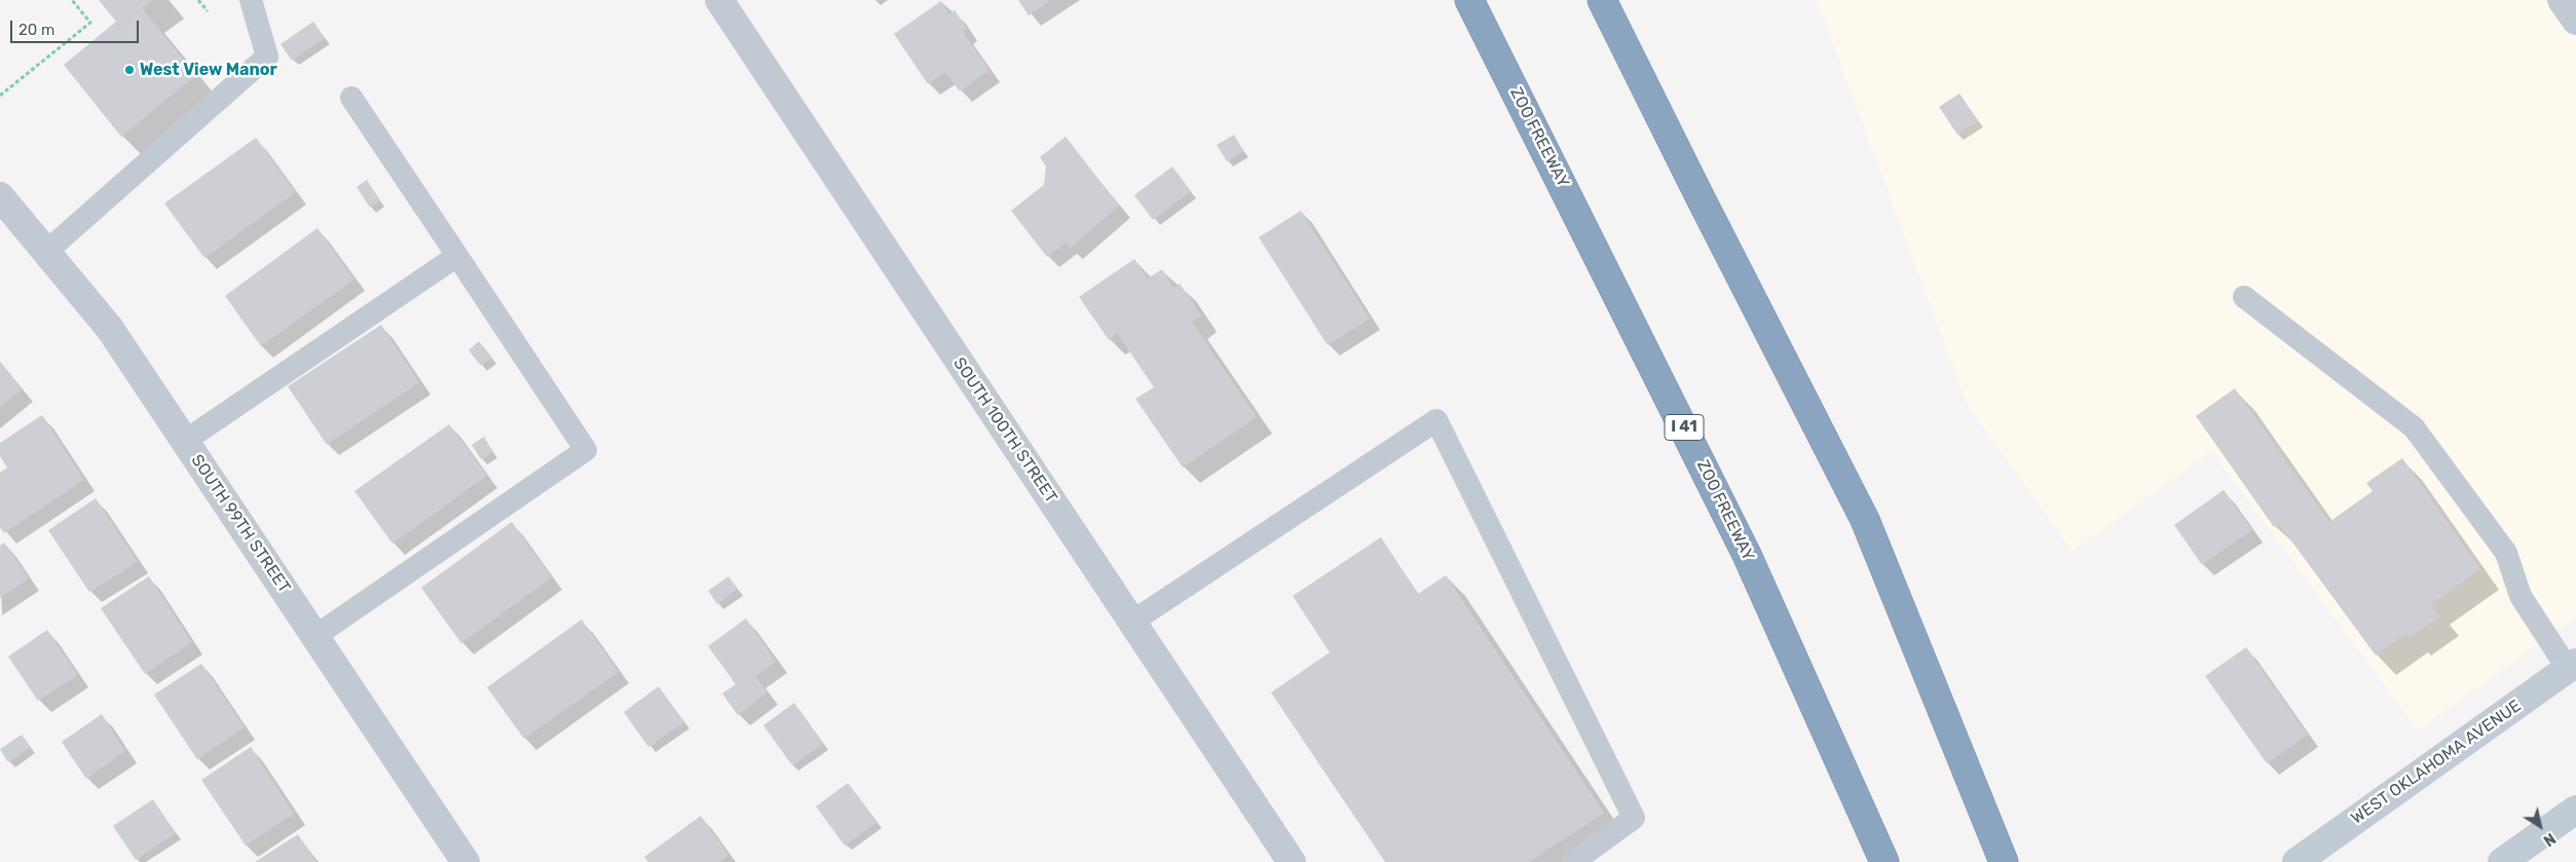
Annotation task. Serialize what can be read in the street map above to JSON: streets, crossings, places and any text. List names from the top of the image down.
{
  "streets": {
    "highway": ["ZOO FREEWAY", "I 41"],
    "main road": ["WEST OKLAHOMA AVENUE"],
    "street": ["SOUTH 100TH STREET", "SOUTH 99TH STREET"]
  },
  "places": ["West View Manor"],
  "scale_bar": "20 m",
  "north": "bottom right"
}
